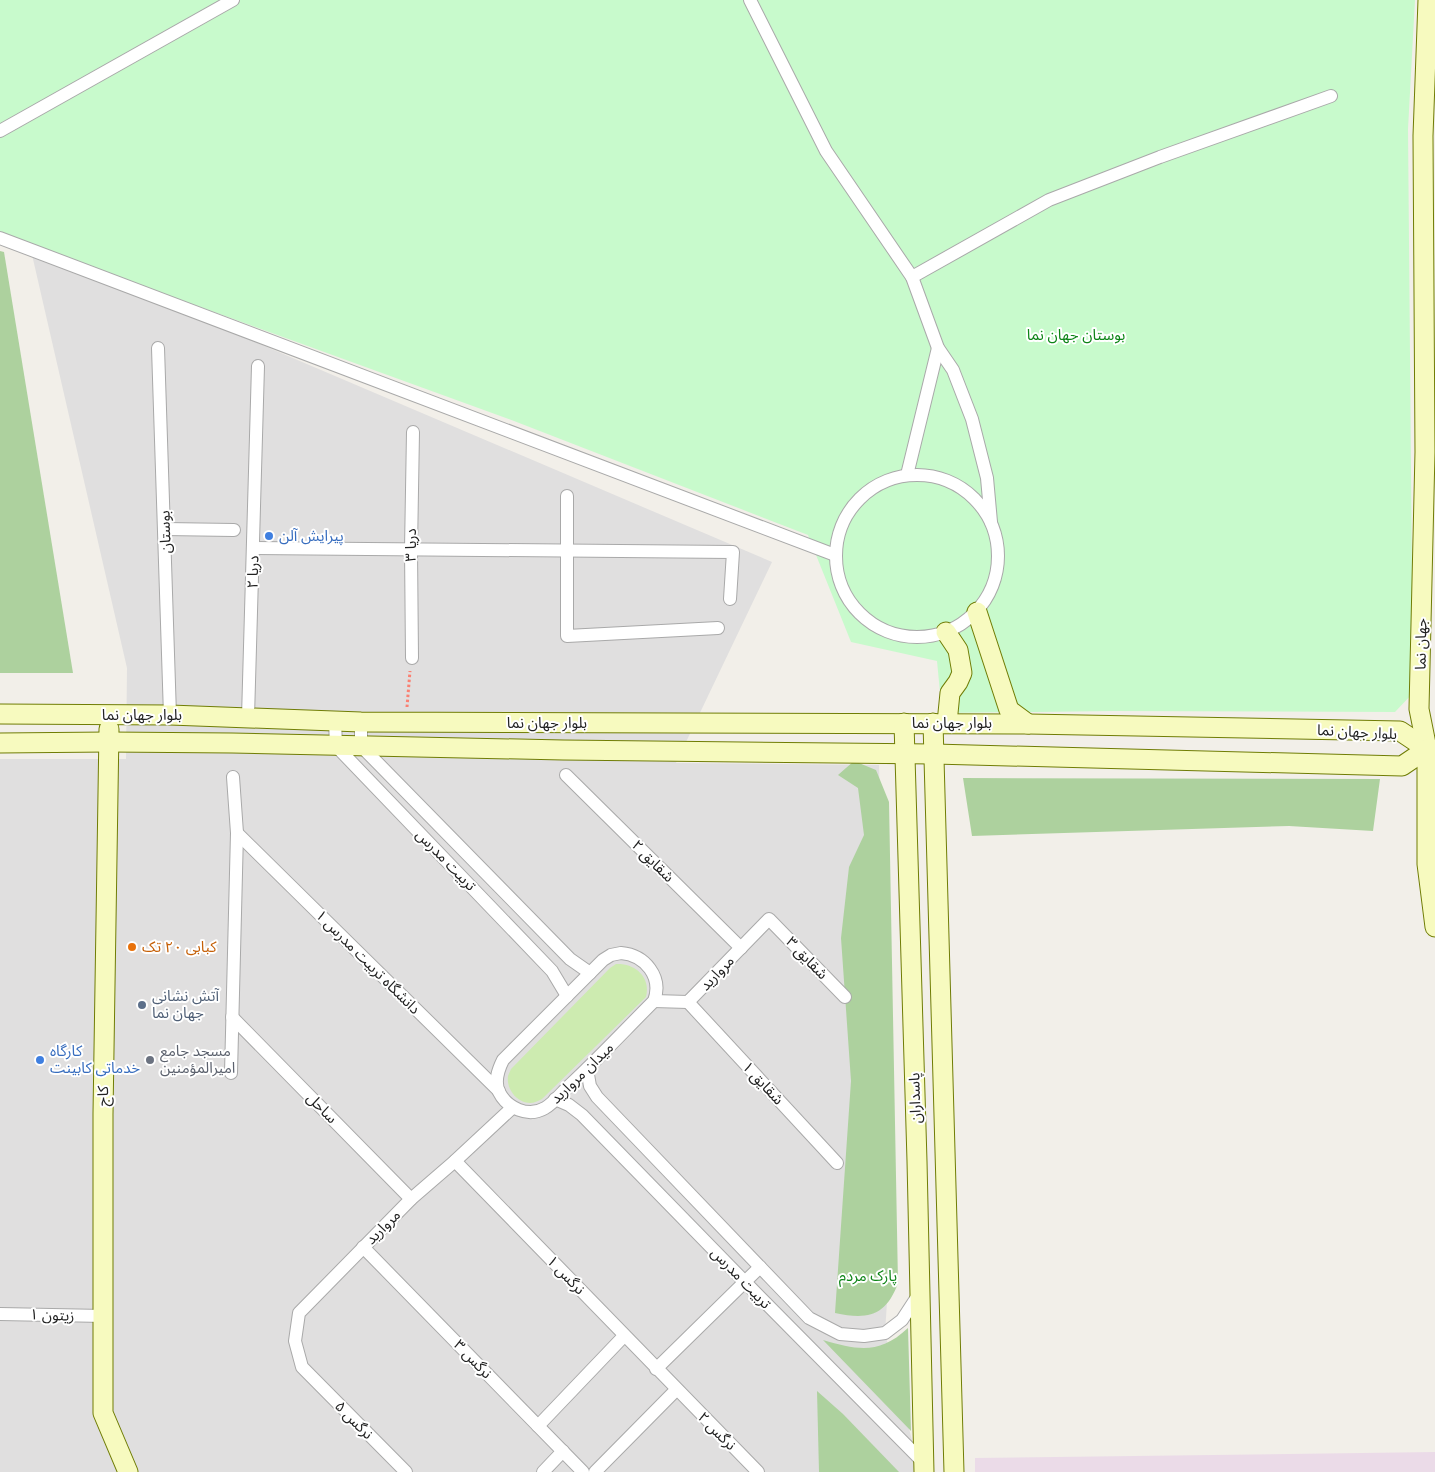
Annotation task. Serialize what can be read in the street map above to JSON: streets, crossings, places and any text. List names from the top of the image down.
{
  "streets": {
    "street": [
      "بوستان",
      "دریا ۳",
      "دریا ۲",
      "جهان نما",
      "بلوار جهان نما",
      "تربیت مدرس",
      "شقایق ۲",
      "شقایق ۳",
      "۱ دانشگاه تربیت مدرس",
      "مروارید",
      "میدان مروارید",
      "شقایق ۱",
      "کاج",
      "پاسداران",
      "ساحل",
      "نرگس ۱",
      "زیتون ۱",
      "نرگس ۳",
      "۵ نرگس",
      "نرگس ۲"
    ]
  },
  "crossings": [
    ["بوستان", "بلوار جهان نما"],
    ["دریا ۲", "بلوار جهان نما"],
    ["جهان نما", "بلوار جهان نما"],
    ["بلوار جهان نما", "تربیت مدرس"],
    ["بلوار جهان نما", "کاج"],
    ["بلوار جهان نما", "پاسداران"],
    ["تربیت مدرس", "میدان مروارید"],
    ["تربیت مدرس", "پاسداران"],
    ["شقایق ۲", "مروارید"],
    ["شقایق ۳", "مروارید"],
    ["مروارید", "میدان مروارید"],
    ["مروارید", "شقایق ۱"],
    ["مروارید", "ساحل"],
    ["مروارید", "نرگس ۱"],
    ["مروارید", "نرگس ۳"],
    ["مروارید", "۵ نرگس"],
    ["کاج", "زیتون ۱"],
    ["نرگس ۱", "نرگس ۲"]
  ],
  "parks": ["بوستان جهان نما", "پارک مردم"],
  "places": [
    "پیرایش آلن",
    "کبابی ۲۰ تک",
    "آتش نشانی جهان نما",
    "کارگاه خدماتی کابینت",
    "مسجد جامع امیرالمؤمنین"
  ]
}
